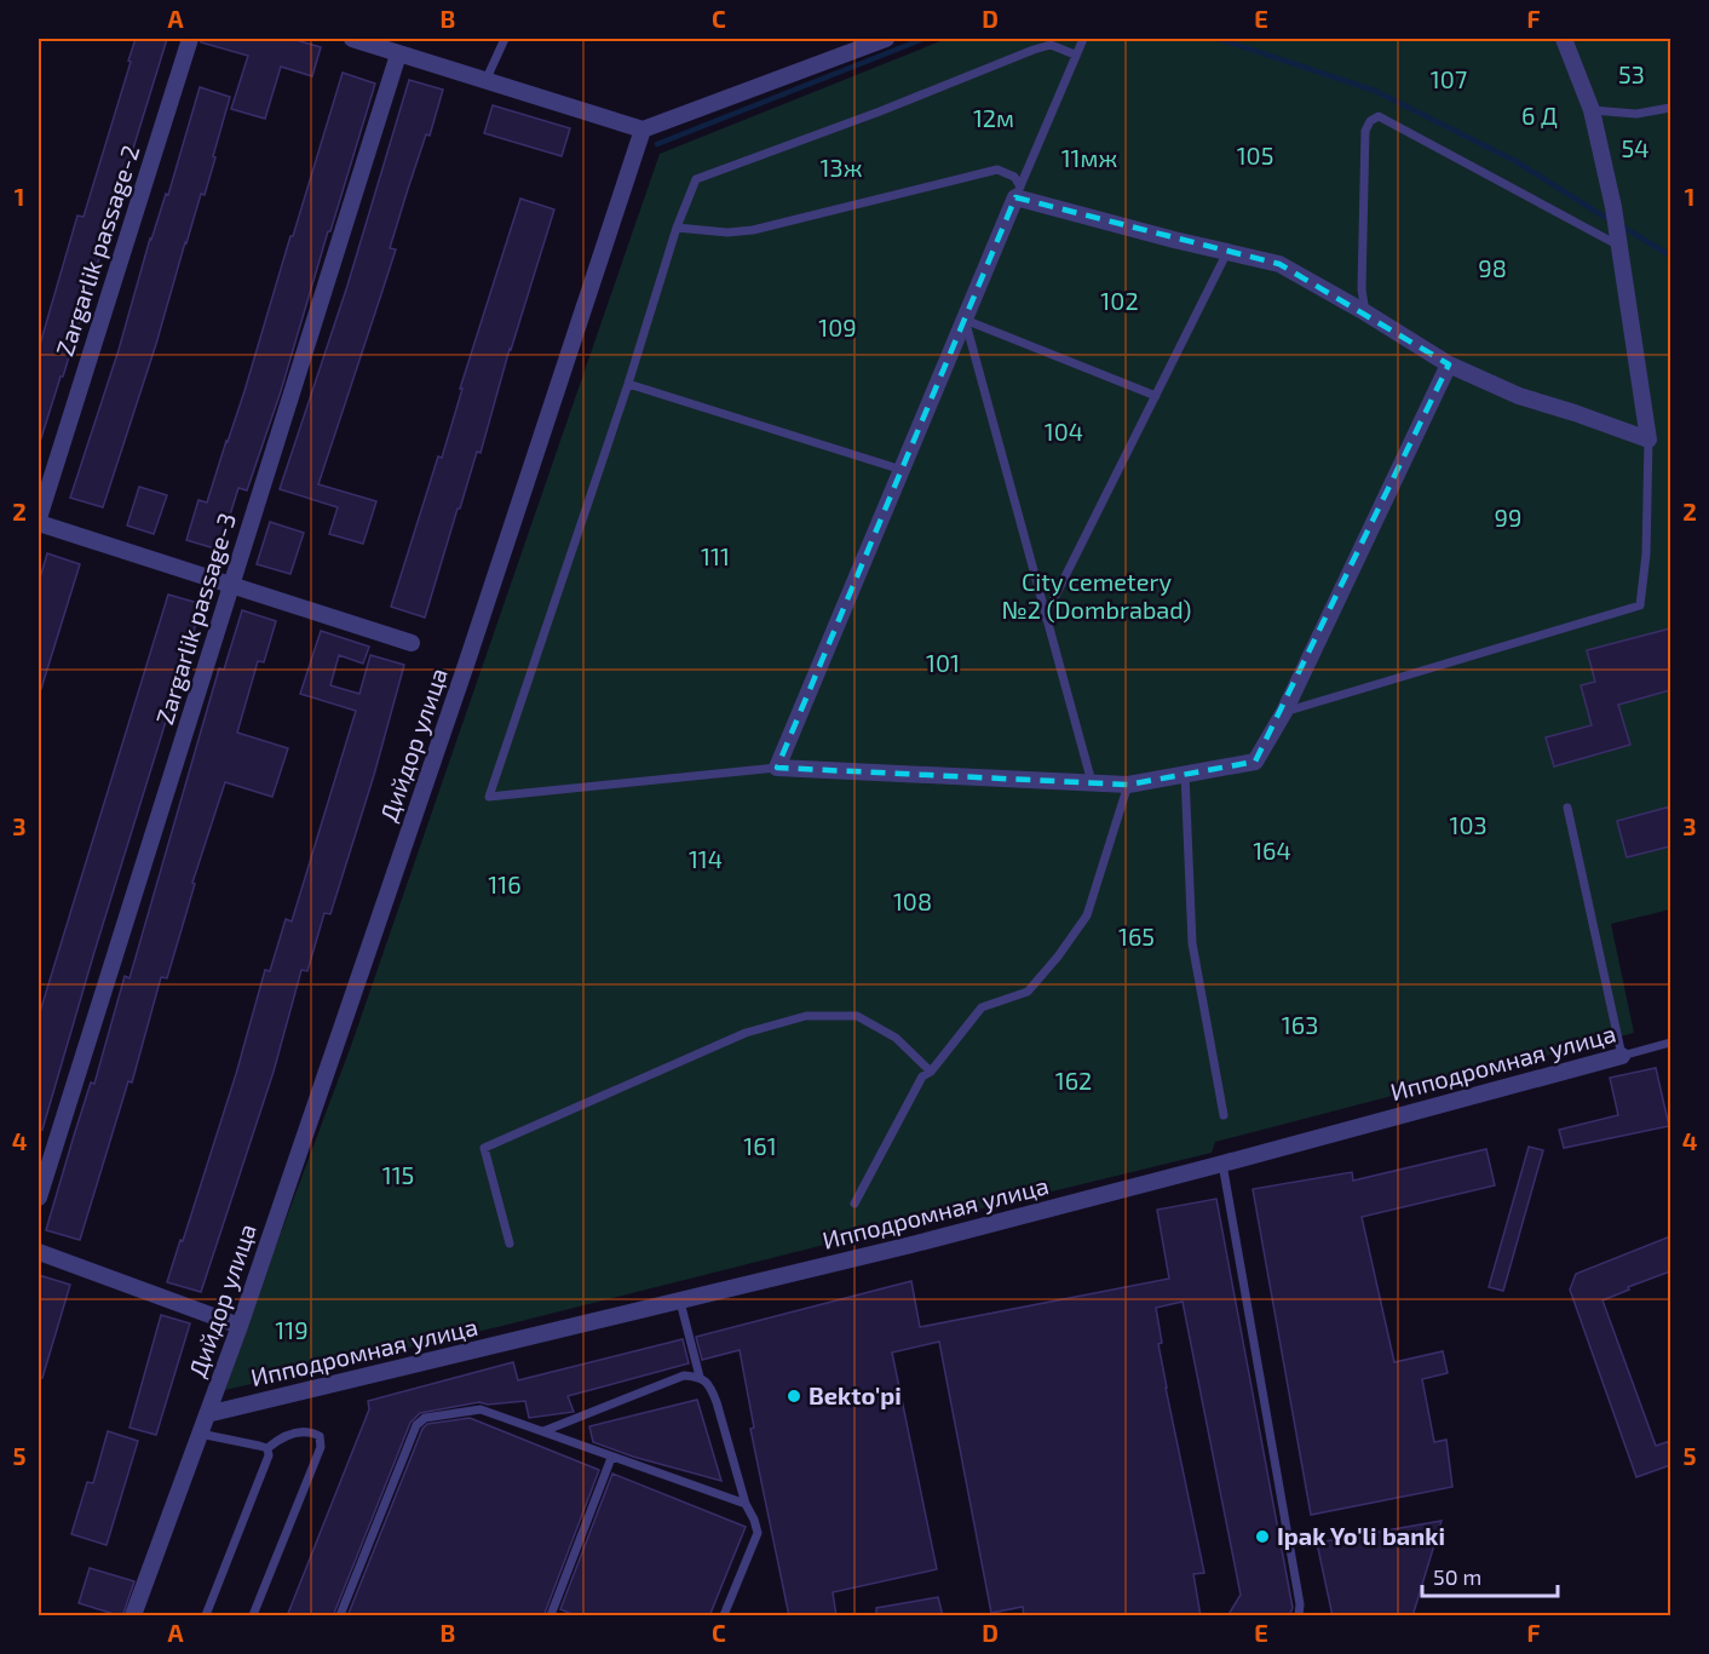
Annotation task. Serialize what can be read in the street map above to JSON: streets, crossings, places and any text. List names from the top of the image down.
{
  "streets": {
    "street": [
      "Zargarlik passage-2",
      "Zargarlik passage-3",
      "Дийдор улица",
      "Ипподромная улица"
    ]
  },
  "crossings": [
    ["Дийдор улица", "Ипподромная улица"]
  ],
  "parks": [
    "53",
    "107",
    "6 Д",
    "12м",
    "54",
    "105",
    "11мж",
    "13ж",
    "98",
    "102",
    "109",
    "104",
    "99",
    "111",
    "City cemetery №2 (Dombrabad)",
    "101",
    "103",
    "164",
    "114",
    "116",
    "108",
    "165",
    "163",
    "162",
    "161",
    "115",
    "119"
  ],
  "places": ["Bekto'pi", "Ipak Yo'li banki"],
  "scale_bar": "50 m",
  "grid": {
    "columns": [
      "A",
      "B",
      "C",
      "D",
      "E",
      "F"
    ],
    "rows": [
      "1",
      "2",
      "3",
      "4",
      "5"
    ]
  }
}
